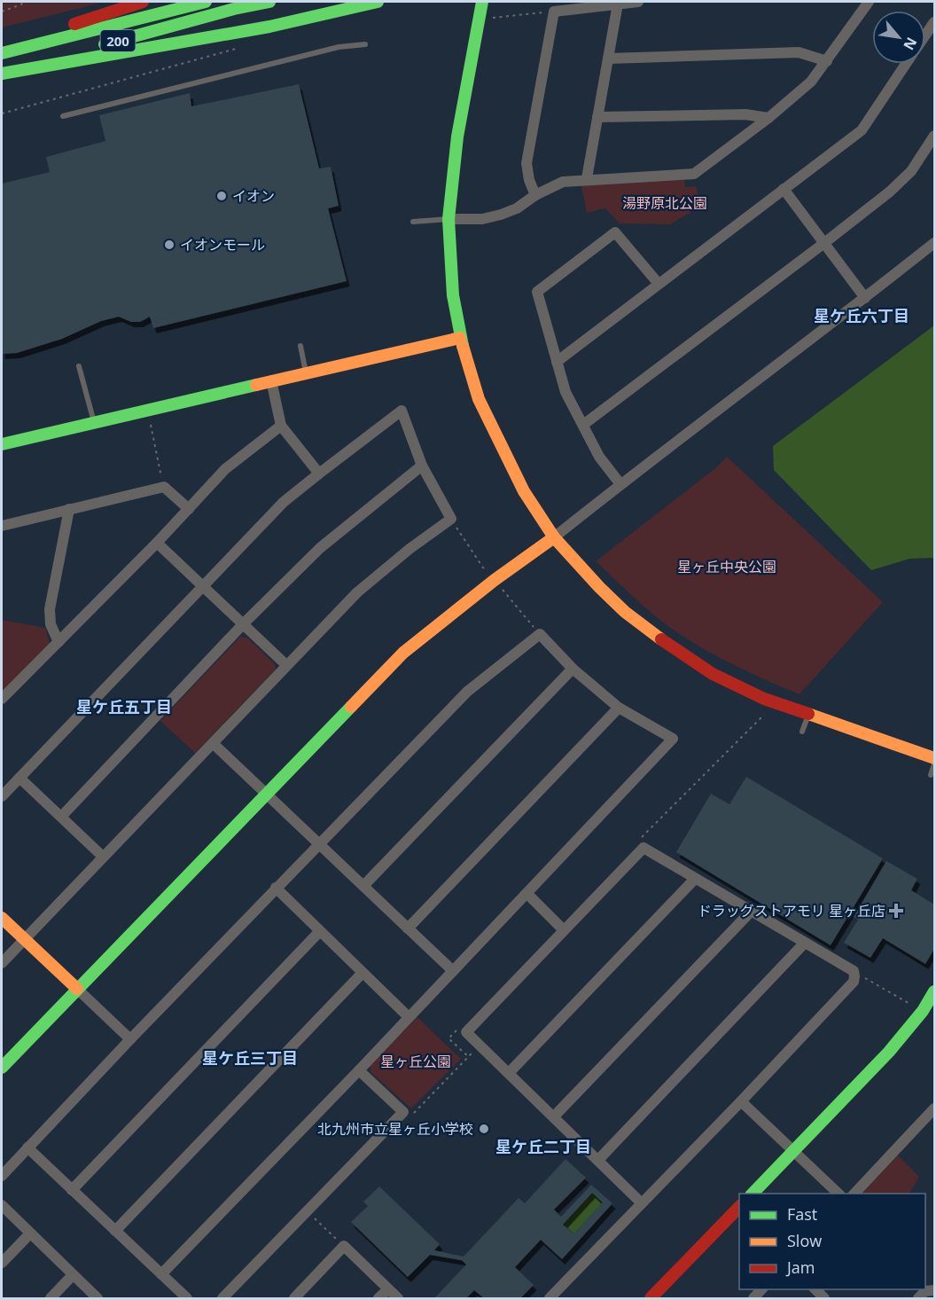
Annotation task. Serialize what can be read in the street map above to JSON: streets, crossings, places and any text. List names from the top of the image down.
{
  "streets": {
    "main road": ["200"]
  },
  "districts": [
    "星ケ丘六丁目",
    "星ケ丘五丁目",
    "星ケ丘三丁目",
    "星ケ丘二丁目"
  ],
  "parks": ["湯野原北公園", "星ヶ丘中央公園", "星ヶ丘公園"],
  "places": {
    "other": ["イオン", "イオンモール", "北九州市立星ヶ丘小学校"],
    "health": ["ドラッグストアモリ 星ヶ丘店"]
  },
  "legend": ["Fast", "Slow", "Jam"],
  "north": "bottom right"
}
